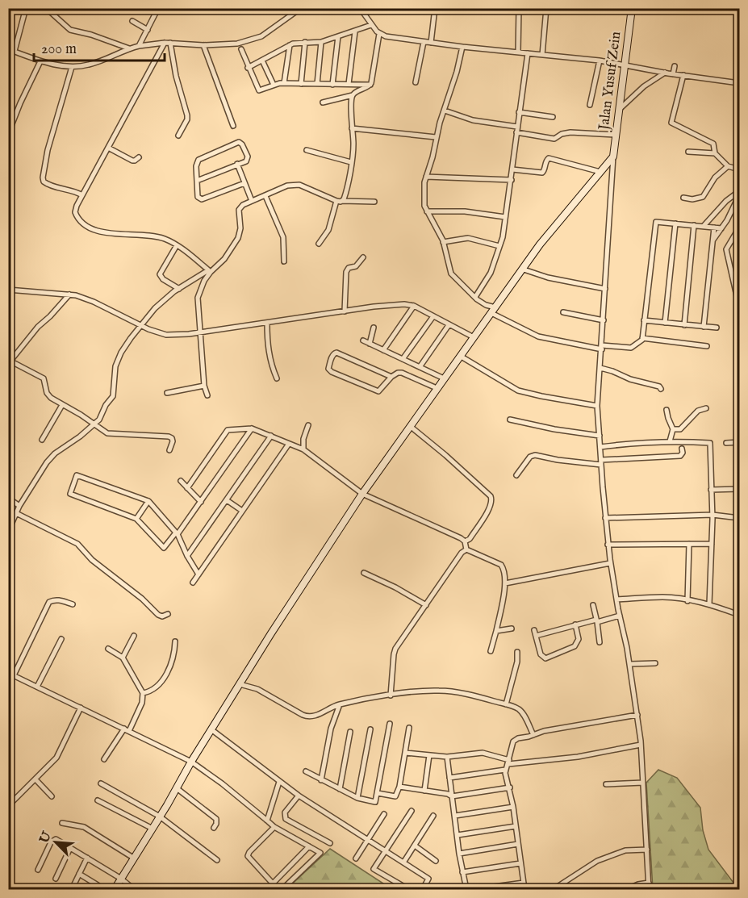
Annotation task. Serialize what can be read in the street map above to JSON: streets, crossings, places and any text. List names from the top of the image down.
{
  "streets": {
    "street": ["Jalan Yusuf Zein"]
  },
  "scale_bar": "200 m",
  "north": "top left"
}
